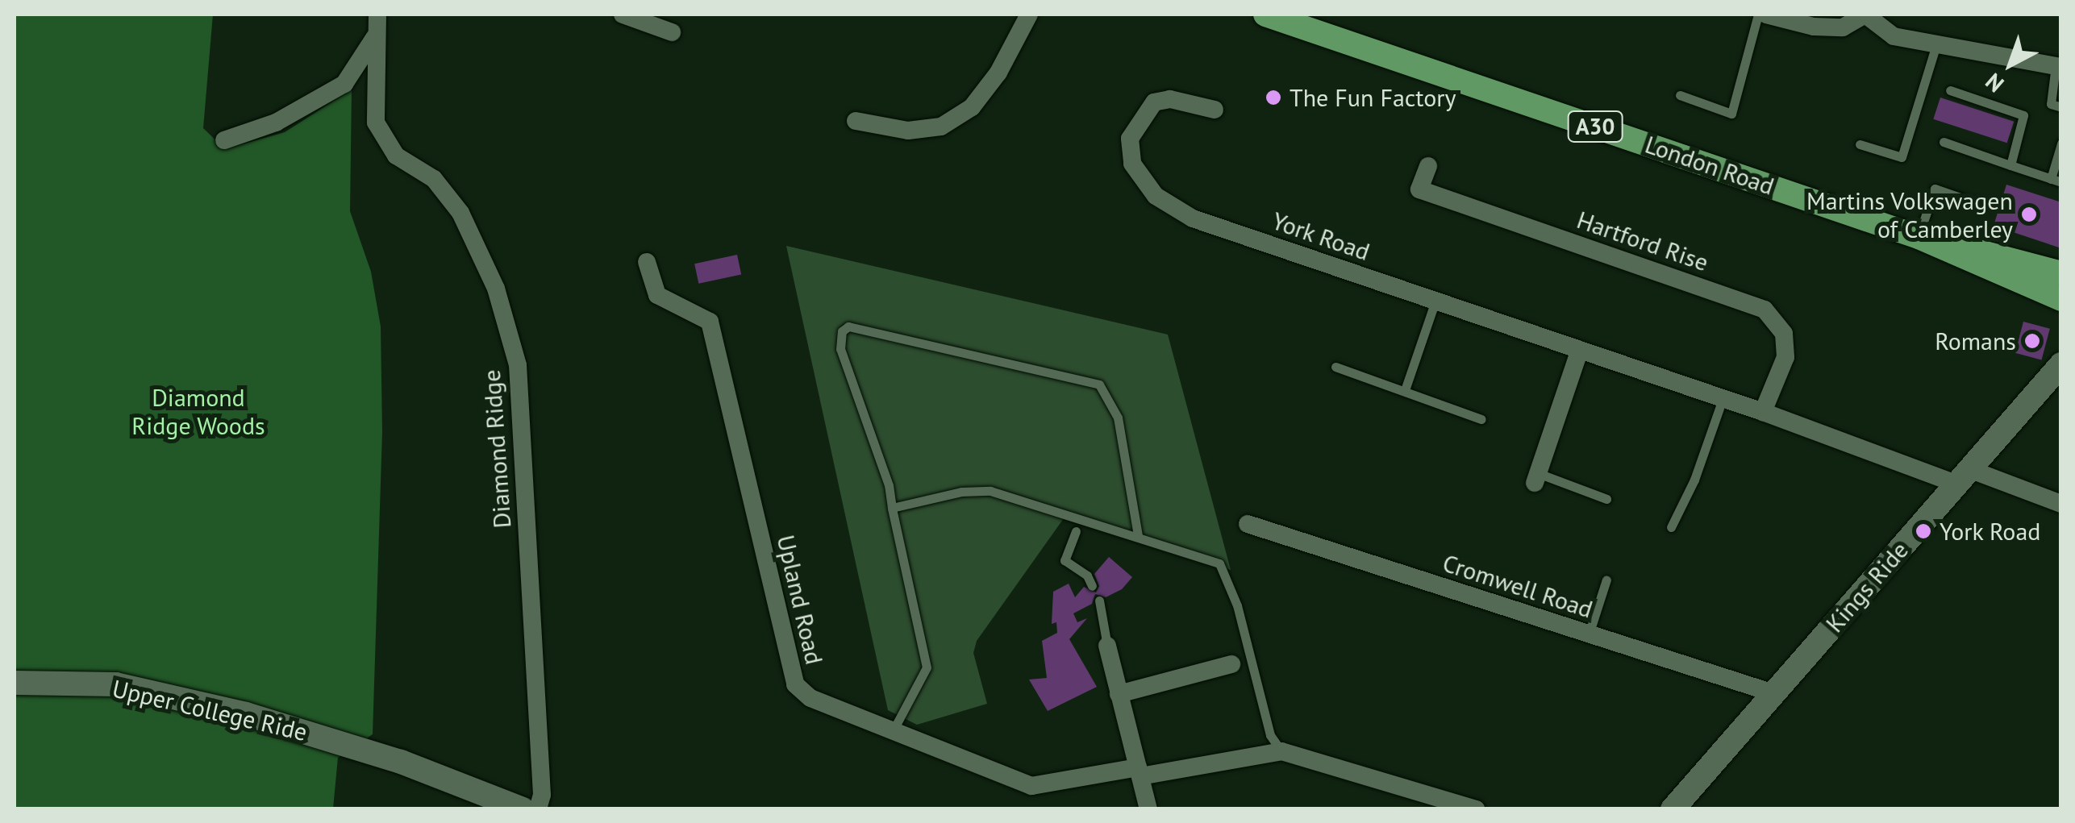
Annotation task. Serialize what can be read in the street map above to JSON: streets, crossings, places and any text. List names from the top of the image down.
{
  "streets": {
    "main road": ["A30", "London Road"],
    "street": [
      "York Road",
      "Hartford Rise",
      "Diamond Ridge",
      "Cromwell Road",
      "Kings Ride",
      "Upland Road",
      "Upper College Ride"
    ]
  },
  "crossings": [
    ["York Road", "Hartford Rise"],
    ["York Road", "Kings Ride"],
    ["Cromwell Road", "Kings Ride"]
  ],
  "parks": ["Diamond Ridge Woods"],
  "places": [
    "The Fun Factory",
    "Martins Volkswagen of Camberley",
    "Romans",
    "York Road"
  ],
  "north": "bottom left"
}
